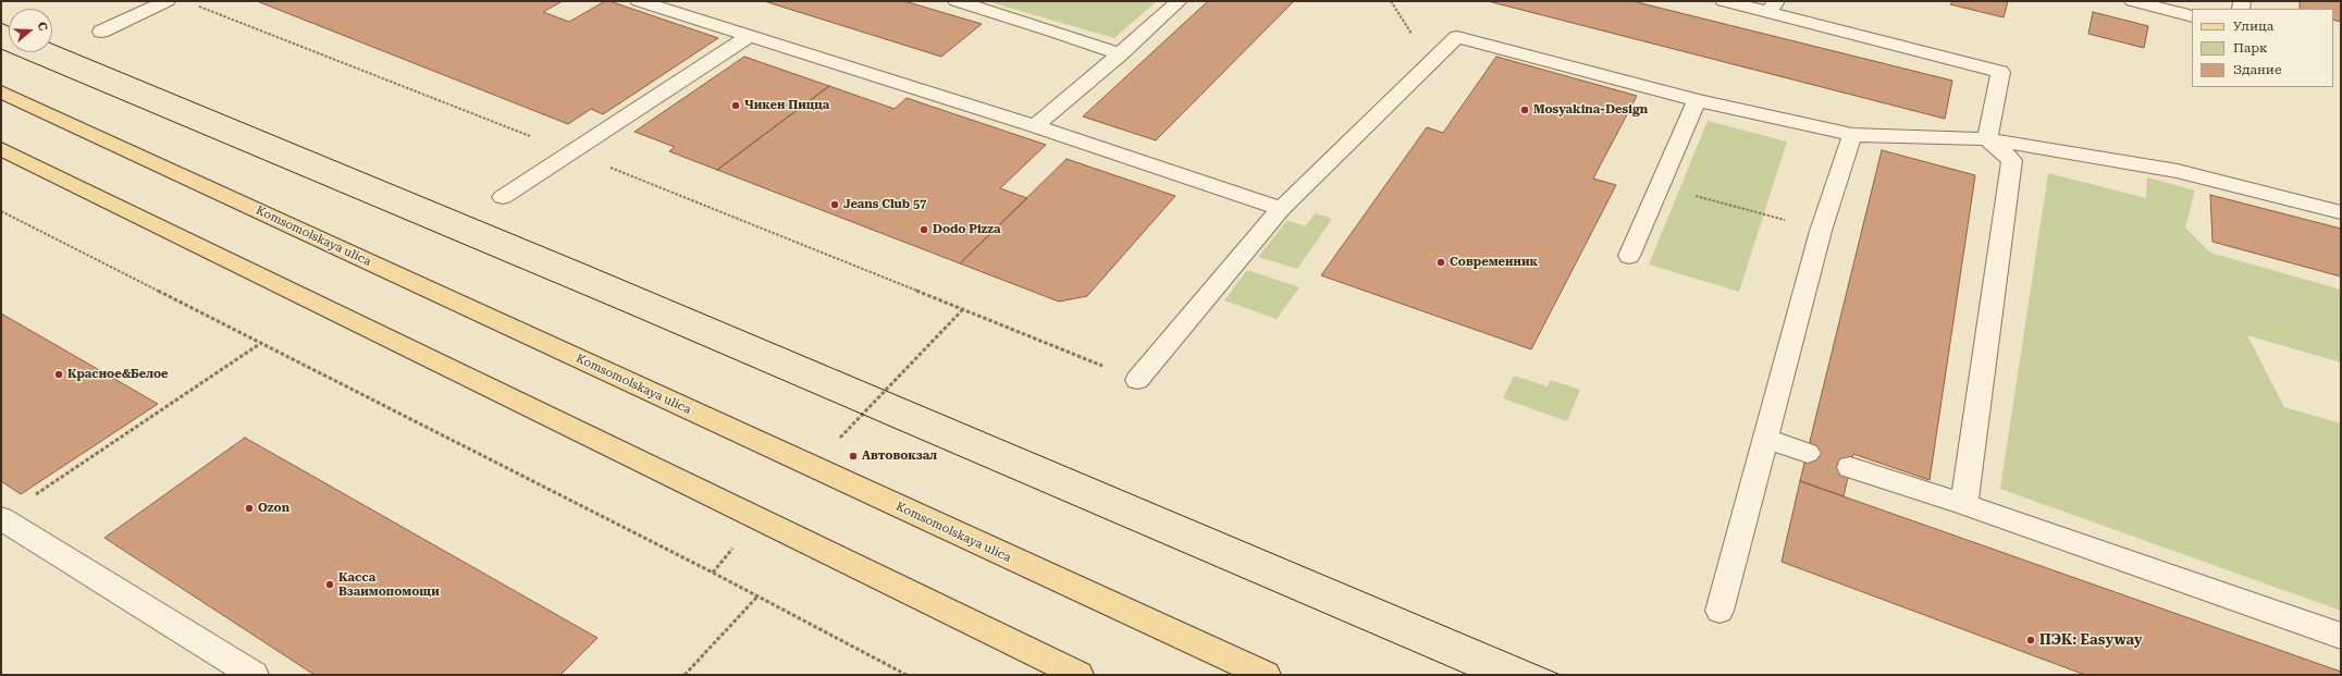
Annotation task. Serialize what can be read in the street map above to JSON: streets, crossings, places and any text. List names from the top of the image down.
{
  "streets": {
    "main road": ["Komsomolskaya ulica"]
  },
  "places": [
    "Чикен Пицца",
    "Mosyakina-Design",
    "Jeans Club 57",
    "Dodo Pizza",
    "Современник",
    "Красное&Белое",
    "Автовокзал",
    "Ozon",
    "Касса Взаимопомощи",
    "ПЭК: Easyway"
  ],
  "legend": ["Улица", "Парк", "Здание"],
  "north": "right"
}
